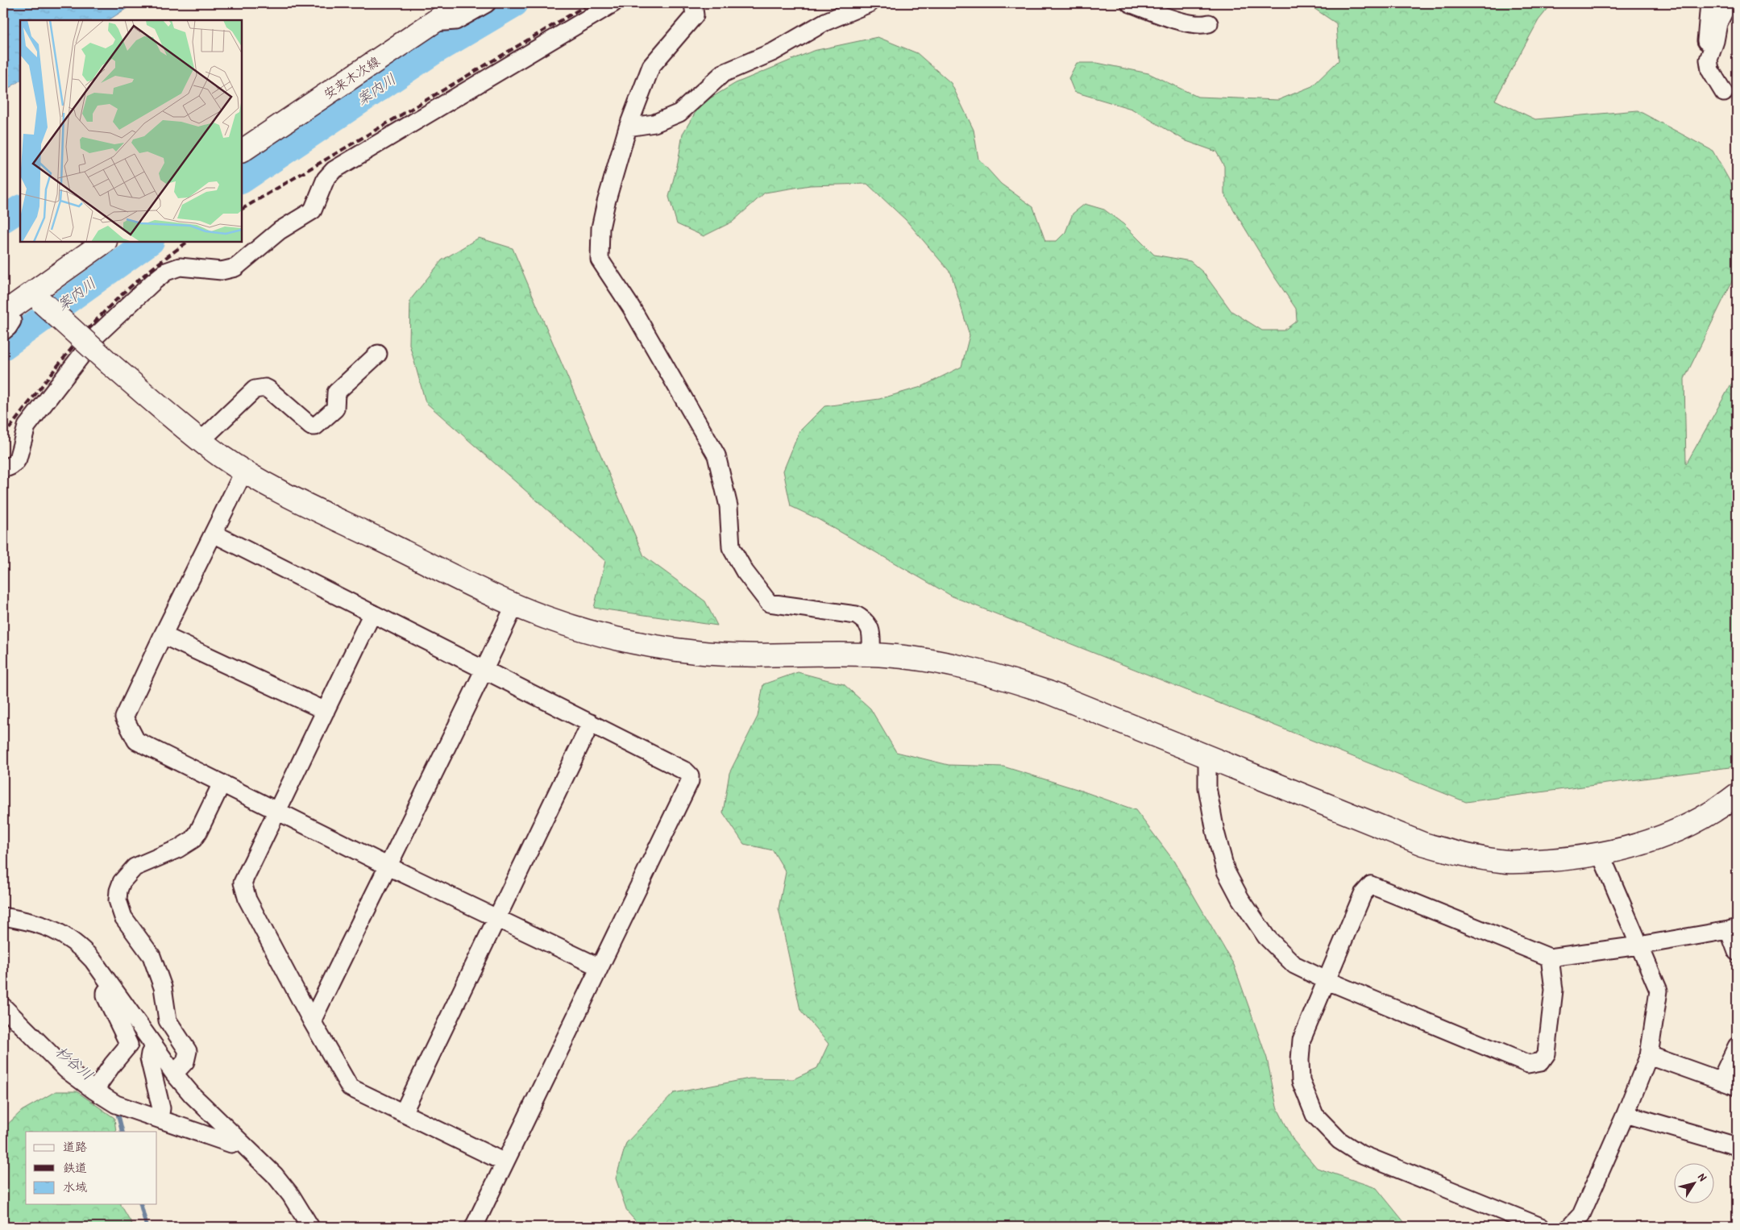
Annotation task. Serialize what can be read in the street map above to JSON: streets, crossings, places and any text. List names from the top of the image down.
{
  "streets": {
    "street": ["安来木次線"]
  },
  "water": ["案内川", "杉谷川"],
  "legend": ["道路", "鉄道", "水域"],
  "north": "top right"
}
